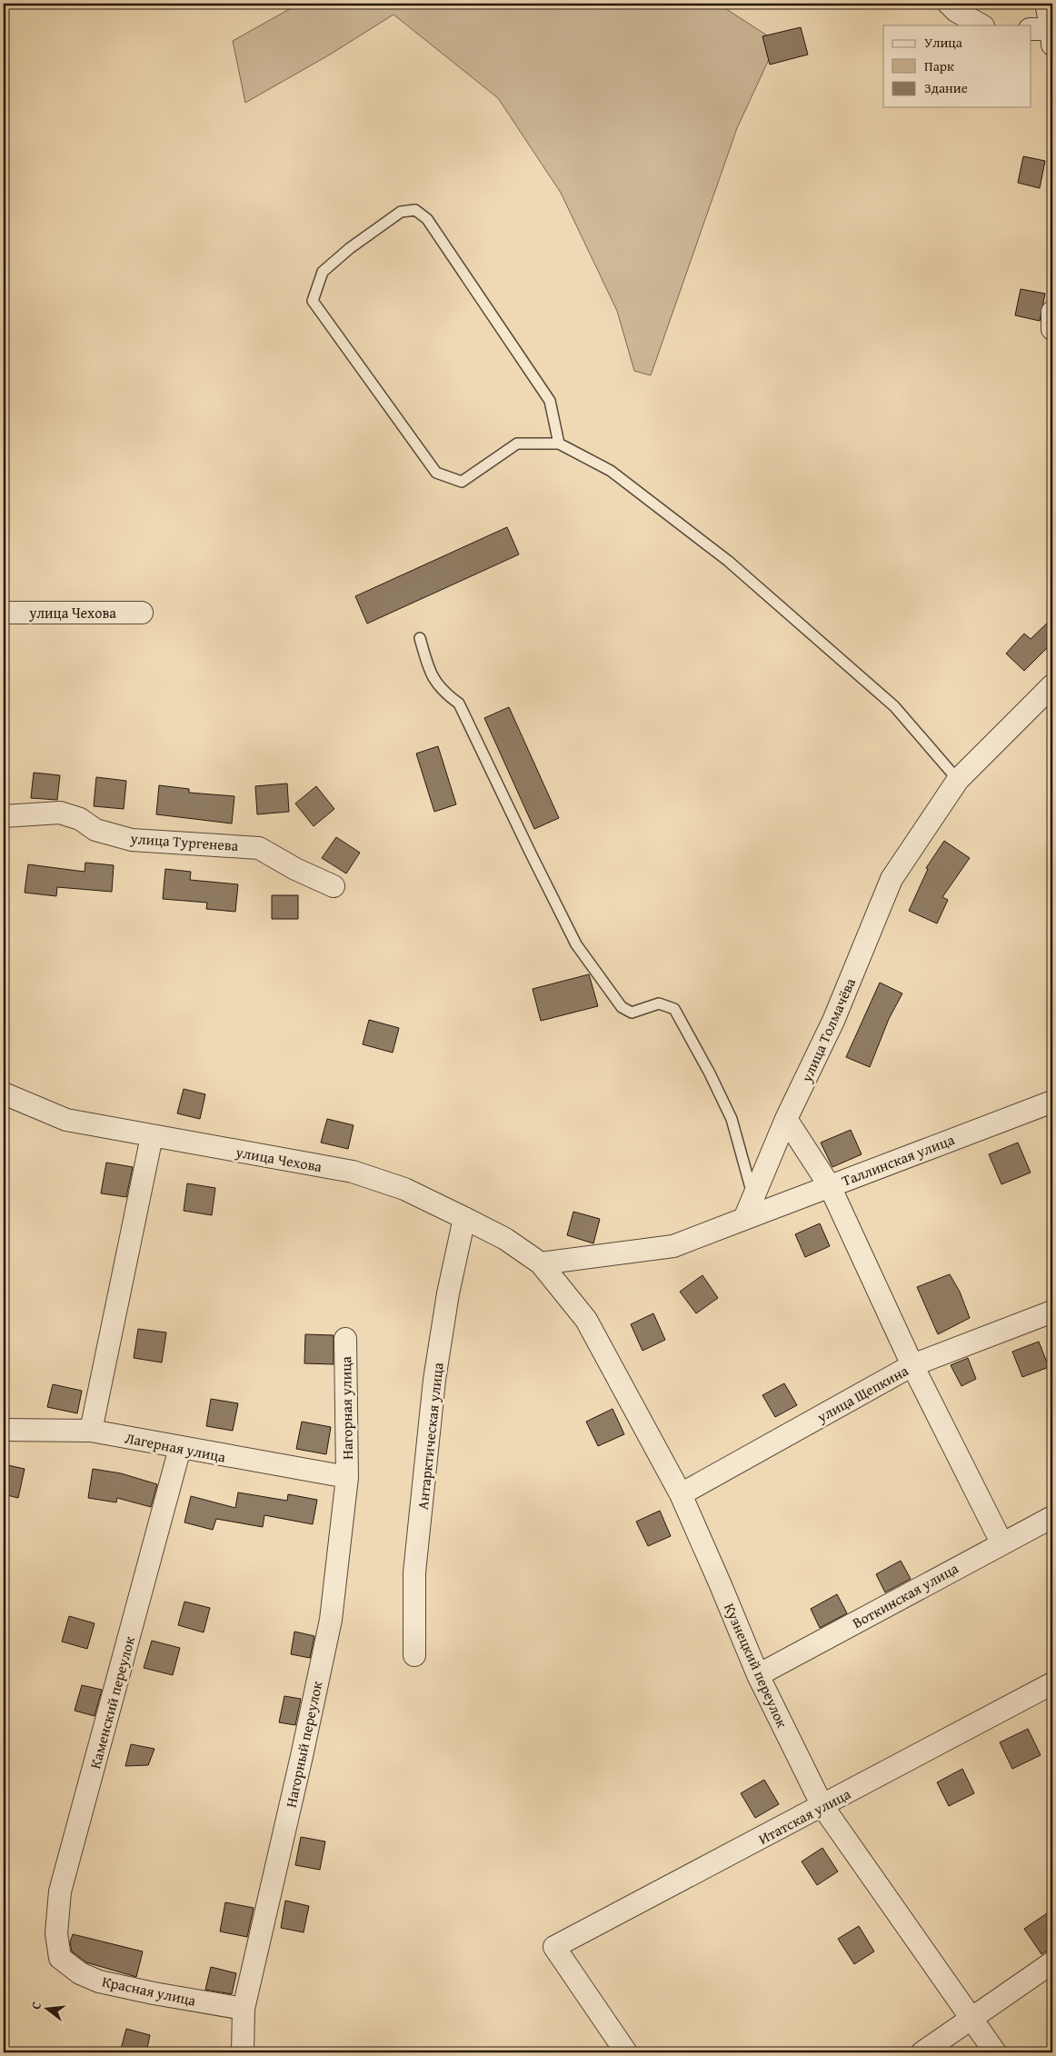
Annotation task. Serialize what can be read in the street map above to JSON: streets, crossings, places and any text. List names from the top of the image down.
{
  "streets": {
    "street": [
      "улица Чехова",
      "улица Тургенева",
      "улица Толмачёва",
      "Таллинская улица",
      "улица Щепкина",
      "Нагорная улица",
      "Антарктическая улица",
      "Лагерная улица",
      "Воткинская улица",
      "Кузнецкий переулок",
      "Каменский переулок",
      "Нагорный переулок",
      "Итатская улица",
      "Красная улица"
    ]
  },
  "crossings": [
    ["улица Чехова", "Антарктическая улица"],
    ["улица Чехова", "Кузнецкий переулок"],
    ["улица Толмачёва", "Таллинская улица"],
    ["улица Щепкина", "Кузнецкий переулок"],
    ["Нагорная улица", "Лагерная улица"],
    ["Нагорная улица", "Нагорный переулок"],
    ["Лагерная улица", "Каменский переулок"],
    ["Лагерная улица", "Нагорный переулок"],
    ["Воткинская улица", "Кузнецкий переулок"],
    ["Кузнецкий переулок", "Итатская улица"],
    ["Каменский переулок", "Красная улица"],
    ["Нагорный переулок", "Красная улица"]
  ],
  "legend": ["Улица", "Парк", "Здание"],
  "north": "left"
}
